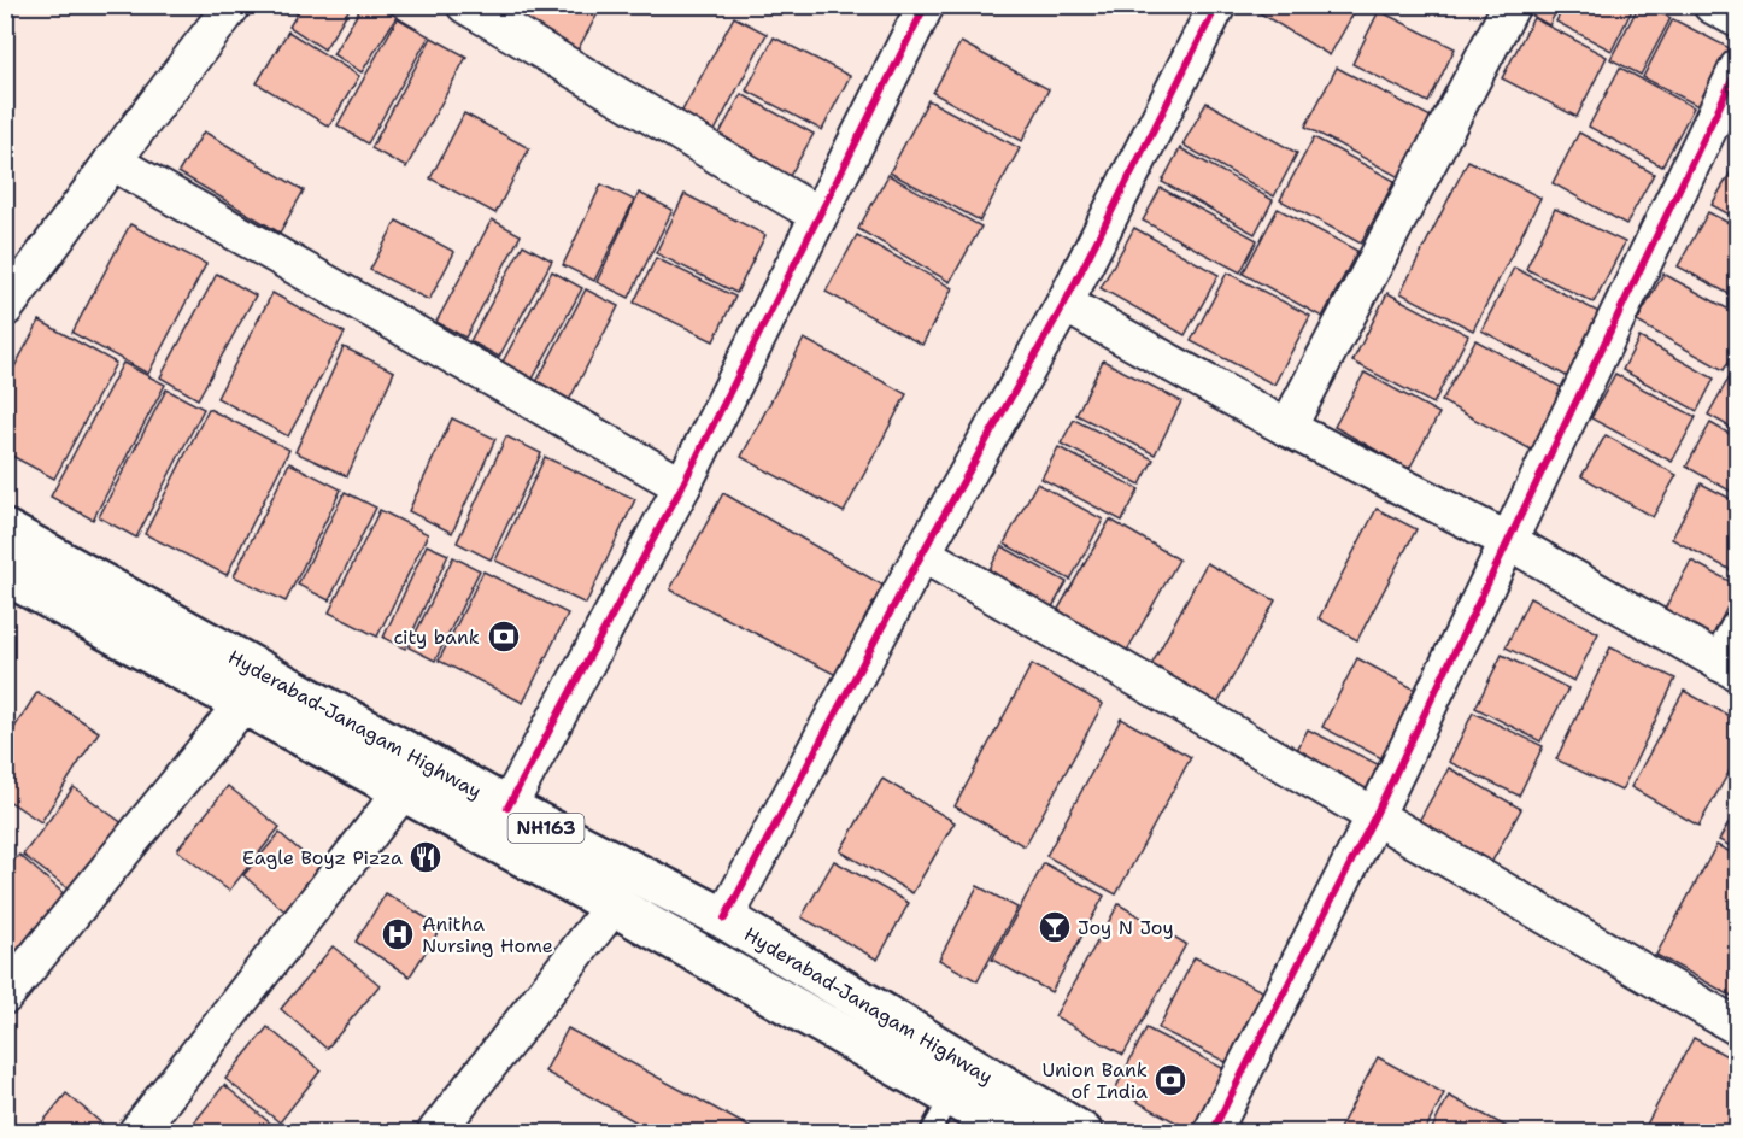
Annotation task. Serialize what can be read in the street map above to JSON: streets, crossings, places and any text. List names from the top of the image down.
{
  "streets": {
    "highway": ["Hyderabad-Janagam Highway", "NH163"]
  },
  "places": {
    "bank": ["city bank", "Union Bank of India"],
    "restaurant": ["Eagle Boyz Pizza"],
    "bar": ["Joy N Joy"],
    "hospital": ["Anitha Nursing Home"]
  }
}
